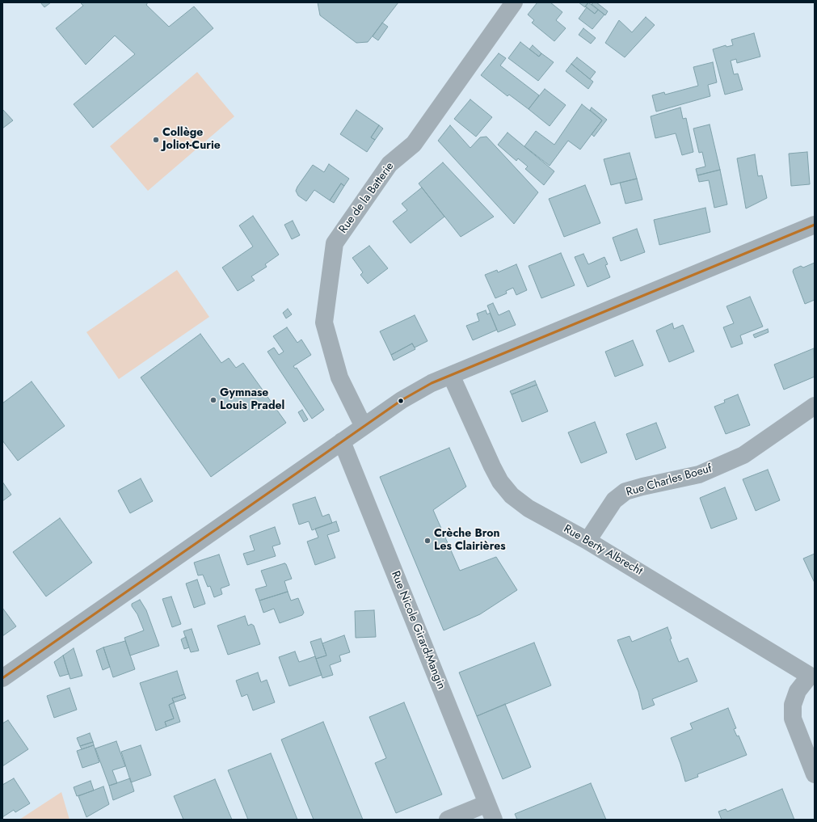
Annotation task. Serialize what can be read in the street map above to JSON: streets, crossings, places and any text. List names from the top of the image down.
{
  "streets": {
    "street": [
      "Rue de la Batterie",
      "Rue Charles Boeuf",
      "Rue Berty Albrecht",
      "Rue Nicole Girard-Mangin"
    ]
  },
  "crossings": [
    ["Rue Charles Boeuf", "Rue Berty Albrecht"]
  ],
  "places": ["Collège Joliot-Curie", "Gymnase Louis Pradel", "Crèche Bron Les Clairières"]
}
